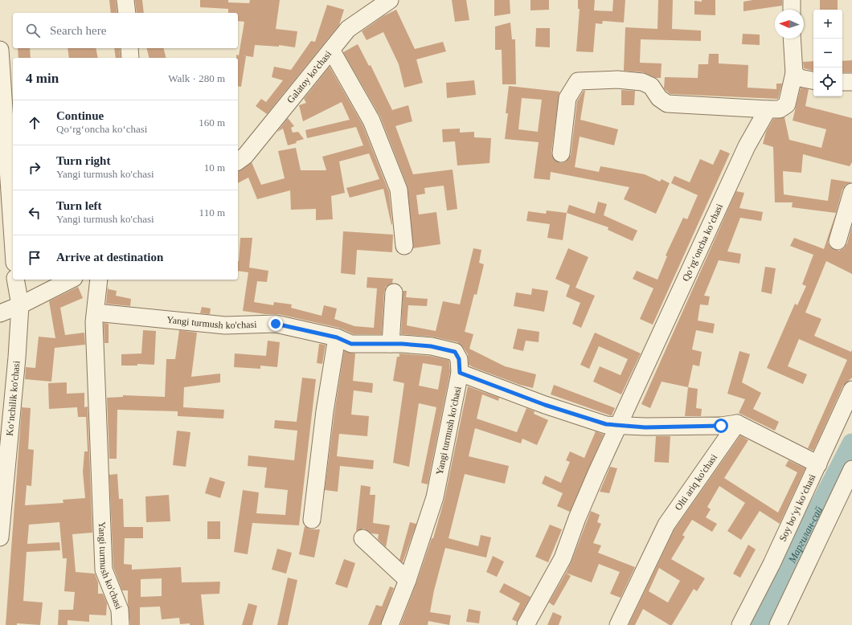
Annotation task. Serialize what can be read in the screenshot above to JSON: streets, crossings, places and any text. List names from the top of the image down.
{
  "streets": {
    "street": [
      "Galatoy ko'chasi",
      "Qo‘rg‘oncha ko‘chasi",
      "Yangi turmush ko'chasi",
      "Ko‘nchilik ko'chasi",
      "Olti ariq ko'chasi",
      "Soy boʻyi koʻchasi"
    ]
  },
  "water": ["Маргилан-сай"],
  "north": "left",
  "page": {
    "map_buttons": ["+", "−"],
    "search": "Search here",
    "heading": ["4 min", "Walk · 280 m"],
    "list": [
      ["Continue", "Qo‘rg‘oncha ko‘chasi", "160 m"],
      ["Turn right", "Yangi turmush ko'chasi", "10 m"],
      ["Turn left", "Yangi turmush ko'chasi", "110 m"],
      "Arrive at destination"
    ]
  }
}
